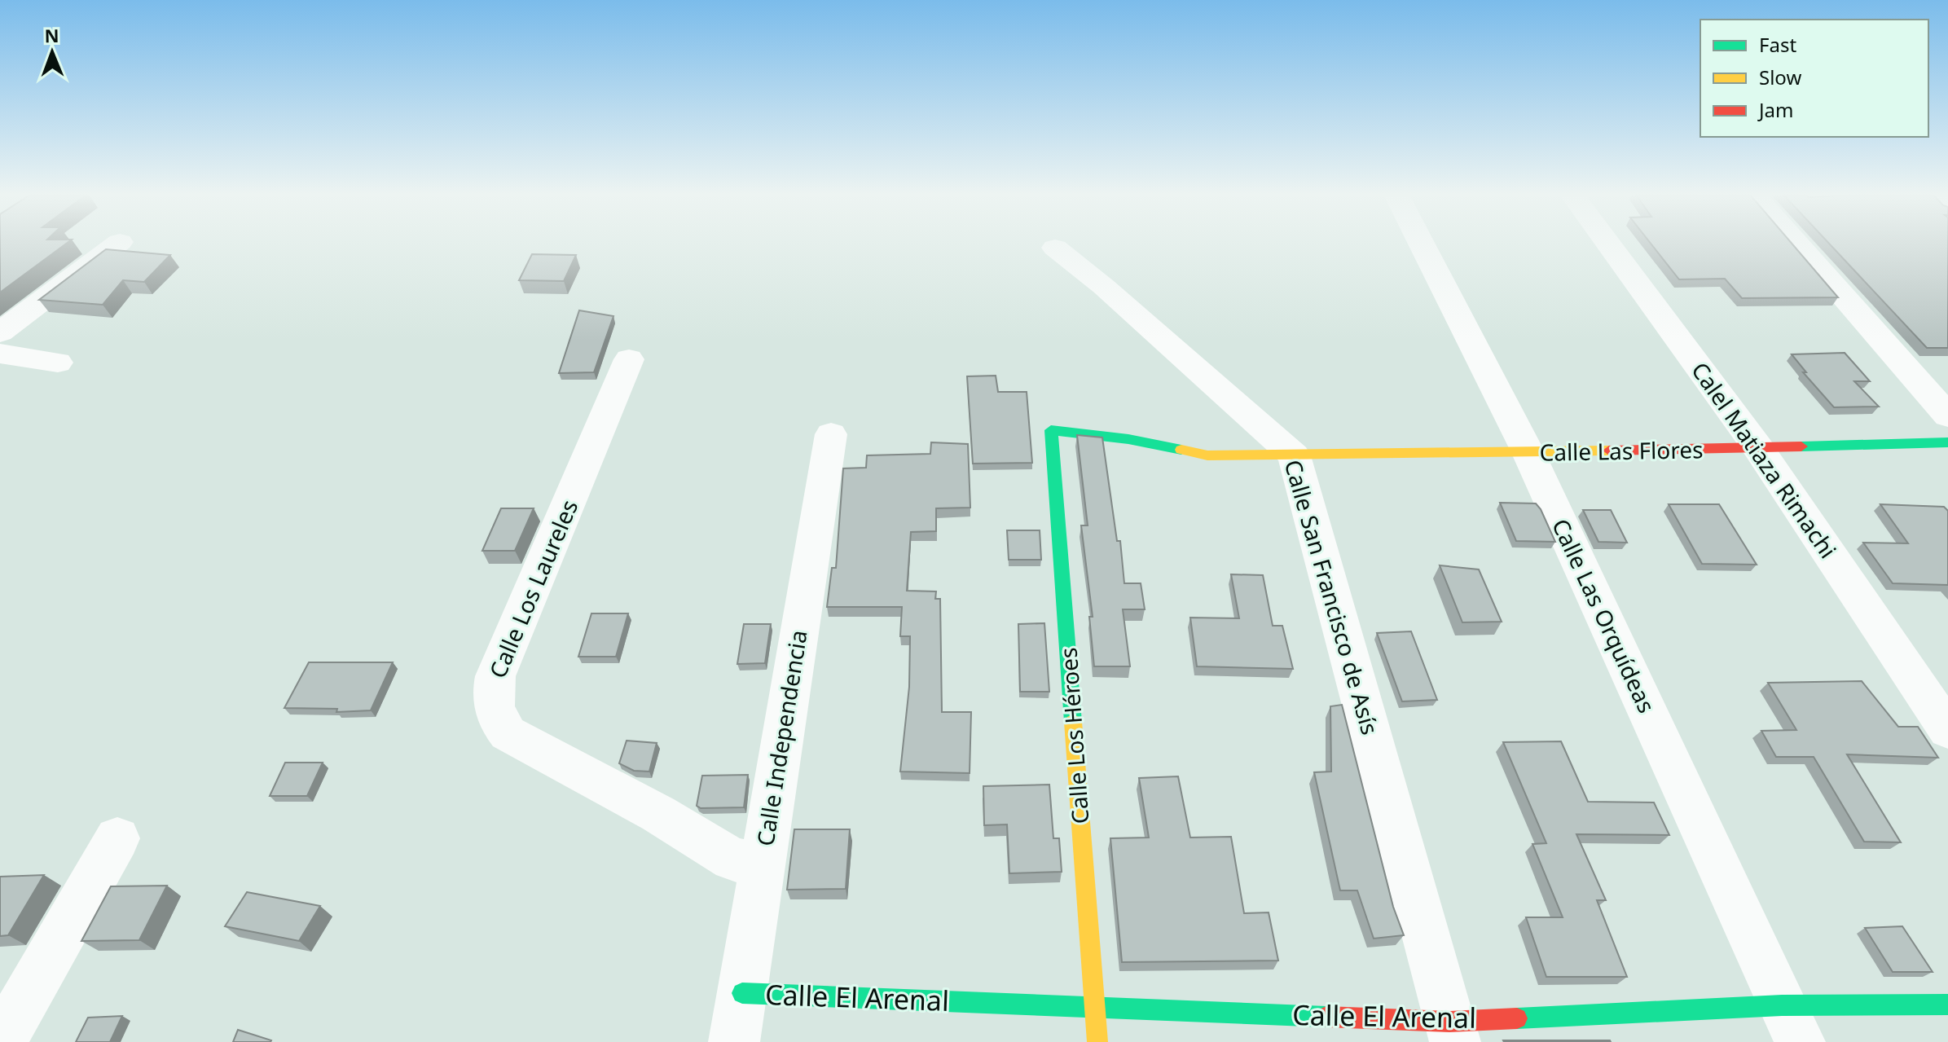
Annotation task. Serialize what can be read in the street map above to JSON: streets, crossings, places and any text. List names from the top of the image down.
{
  "streets": {
    "street": [
      "Calle Las Flores",
      "Calel Matiaza Rimachi",
      "Calle Los Laureles",
      "Calle San Francisco de Asís",
      "Calle Las Orquídeas",
      "Calle Los Héroes",
      "Calle Independencia",
      "Calle El Arenal"
    ]
  },
  "crossings": [
    ["Calle Las Flores", "Calel Matiaza Rimachi"],
    ["Calle Las Flores", "Calle San Francisco de Asís"],
    ["Calle Las Flores", "Calle Las Orquídeas"],
    ["Calle Las Flores", "Calle Los Héroes"],
    ["Calle Los Laureles", "Calle Independencia"],
    ["Calle San Francisco de Asís", "Calle El Arenal"],
    ["Calle Las Orquídeas", "Calle El Arenal"],
    ["Calle Los Héroes", "Calle El Arenal"],
    ["Calle Independencia", "Calle El Arenal"]
  ],
  "legend": ["Fast", "Slow", "Jam"],
  "north": "top"
}
